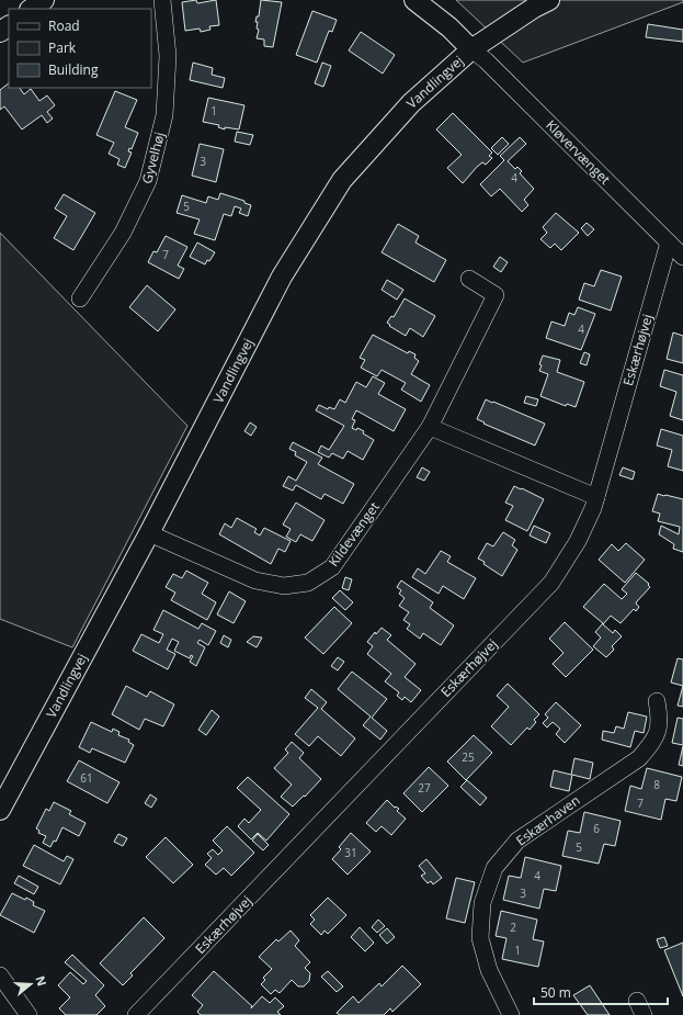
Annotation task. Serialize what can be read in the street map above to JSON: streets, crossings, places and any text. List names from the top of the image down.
{
  "streets": {
    "street": [
      "Vandlingvej",
      "Kløvervænget",
      "Gyvelhøj",
      "Eskærhøjvej",
      "Kildevænget",
      "Eskærhaven"
    ]
  },
  "crossings": [
    ["Vandlingvej", "Kløvervænget"],
    ["Vandlingvej", "Kildevænget"],
    ["Kløvervænget", "Eskærhøjvej"]
  ],
  "house_numbers": [
    "1",
    "3",
    "4",
    "5",
    "7",
    "4",
    "25",
    "61",
    "8",
    "27",
    "7",
    "6",
    "5",
    "31",
    "4",
    "3",
    "2",
    "1"
  ],
  "legend": ["Road", "Park", "Building"],
  "scale_bar": "50 m",
  "north": "right"
}
